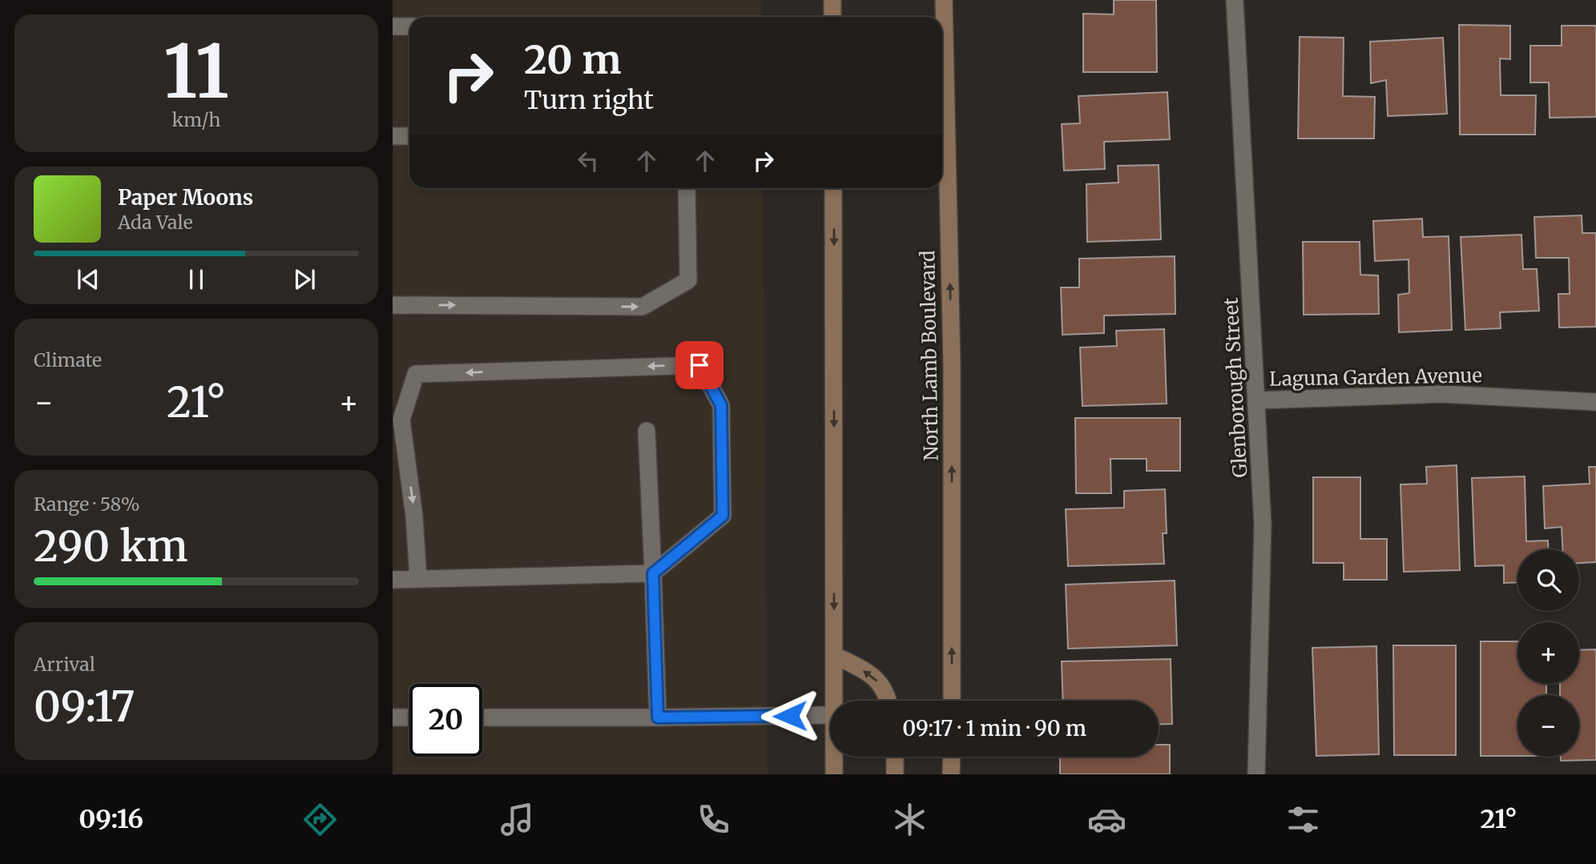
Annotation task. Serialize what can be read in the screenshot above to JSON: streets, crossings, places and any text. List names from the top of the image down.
{
  "streets": {
    "main road": ["North Lamb Boulevard"],
    "street": ["Laguna Garden Avenue", "Glenborough Street"]
  },
  "crossings": [
    ["Laguna Garden Avenue", "Glenborough Street"]
  ],
  "page": {
    "tile": [
      ["11", "km/h"],
      "Climate",
      ["Range · 58%", "290 km"],
      ["Arrival", "09:17"]
    ],
    "turn": ["20 m", "Turn right"],
    "song": ["Paper Moons", "Ada Vale"],
    "heat": ["−", "21°", "+"],
    "map_buttons": ["+", "−"],
    "limit": "20",
    "trip": "09:17 · 1 min · 90 m",
    "tabs": ["09:16", "21°"]
  }
}
